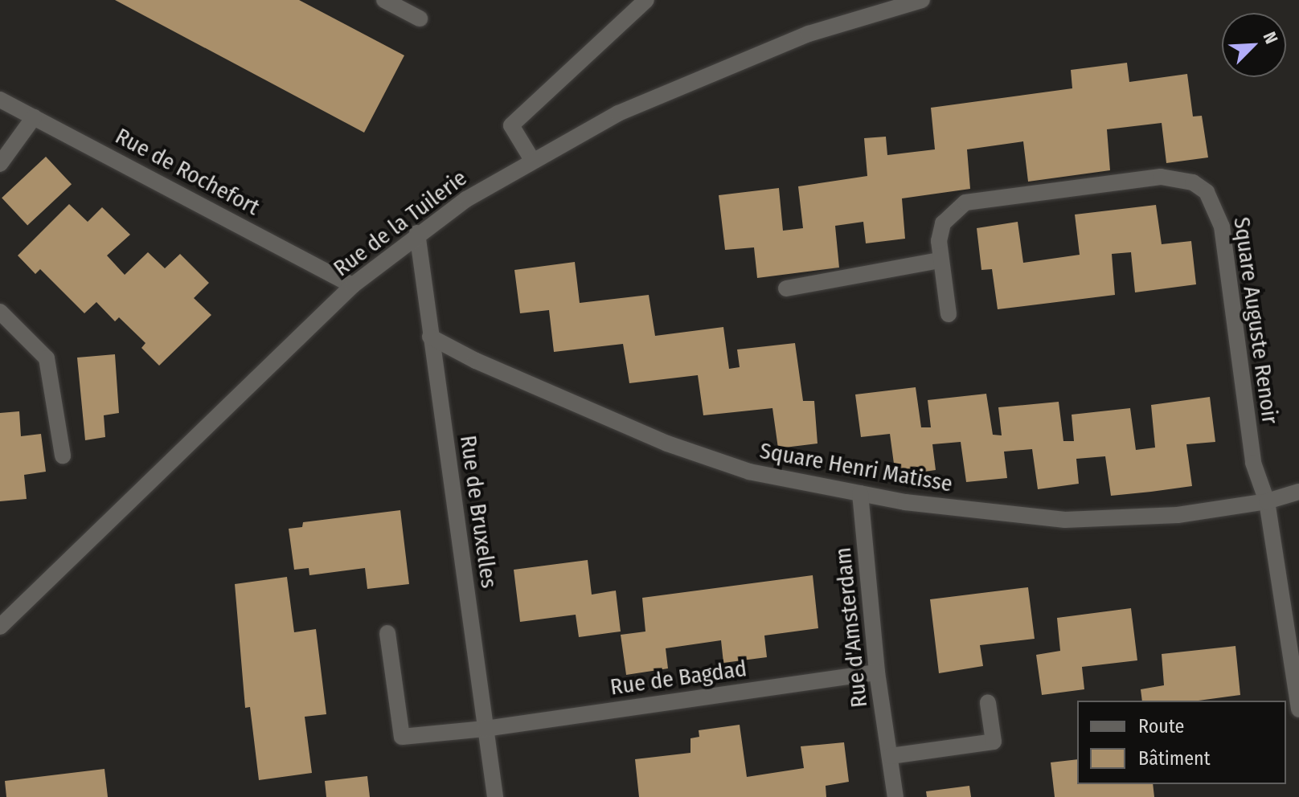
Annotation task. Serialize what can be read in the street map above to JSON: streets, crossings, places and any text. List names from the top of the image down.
{
  "streets": {
    "street": [
      "Rue de Rochefort",
      "Rue de la Tuilerie",
      "Square Auguste Renoir",
      "Square Henri Matisse",
      "Rue de Bruxelles",
      "Rue d'Amsterdam",
      "Rue de Bagdad"
    ]
  },
  "crossings": [
    ["Rue de Rochefort", "Rue de la Tuilerie"],
    ["Rue de la Tuilerie", "Rue de Bruxelles"],
    ["Square Auguste Renoir", "Square Henri Matisse"],
    ["Square Henri Matisse", "Rue de Bruxelles"],
    ["Square Henri Matisse", "Rue d'Amsterdam"],
    ["Rue de Bruxelles", "Rue de Bagdad"],
    ["Rue d'Amsterdam", "Rue de Bagdad"]
  ],
  "legend": ["Route", "Bâtiment"],
  "north": "top right"
}
